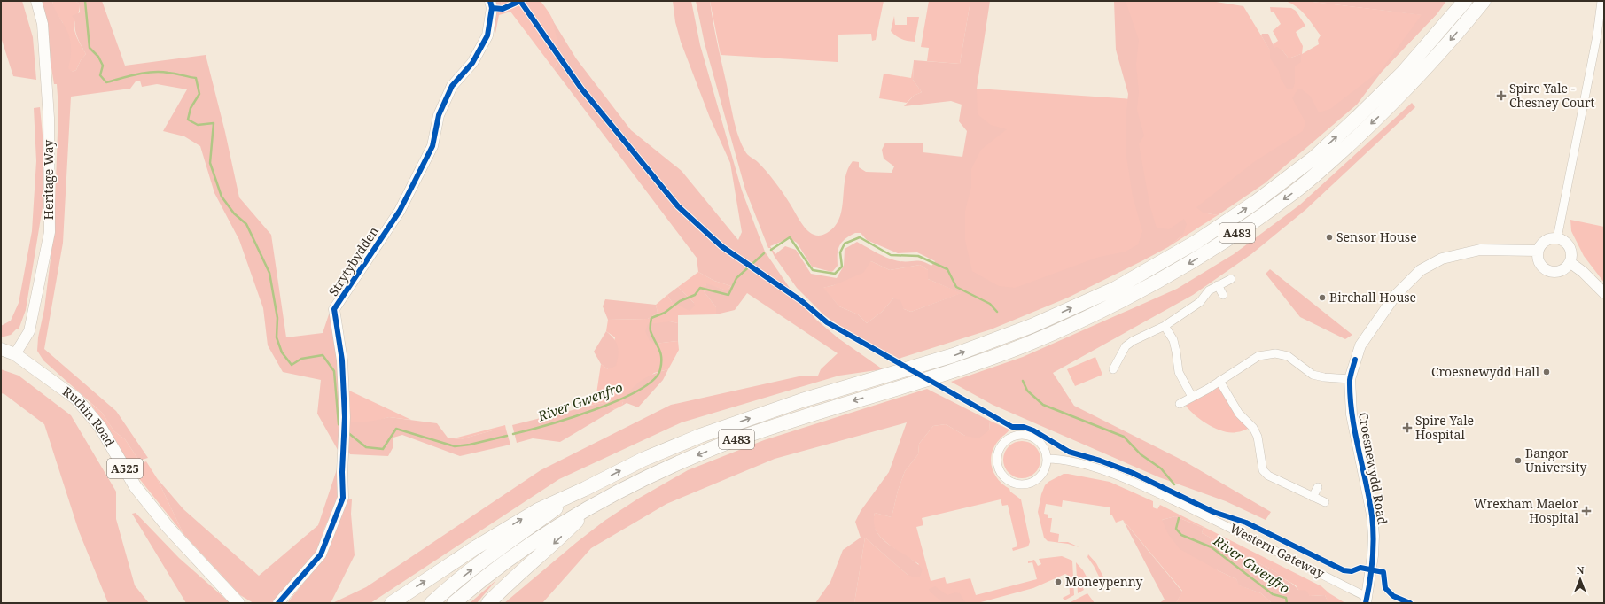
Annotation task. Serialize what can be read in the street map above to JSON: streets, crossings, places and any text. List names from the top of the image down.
{
  "streets": {
    "highway": ["A483"],
    "main road": ["Ruthin Road", "A525"],
    "street": [
      "Heritage Way",
      "Strytybydden",
      "Croesnewydd Road",
      "Western Gateway"
    ]
  },
  "crossings": [
    ["Heritage Way", "Ruthin Road"],
    ["Croesnewydd Road", "Western Gateway"]
  ],
  "water": ["River Gwenfro"],
  "places": {
    "health": ["Spire Yale - Chesney Court", "Spire Yale Hospital", "Wrexham Maelor Hospital"],
    "other": [
      "Sensor House",
      "Birchall House",
      "Croesnewydd Hall",
      "Bangor University",
      "Moneypenny"
    ]
  },
  "north": "top"
}
